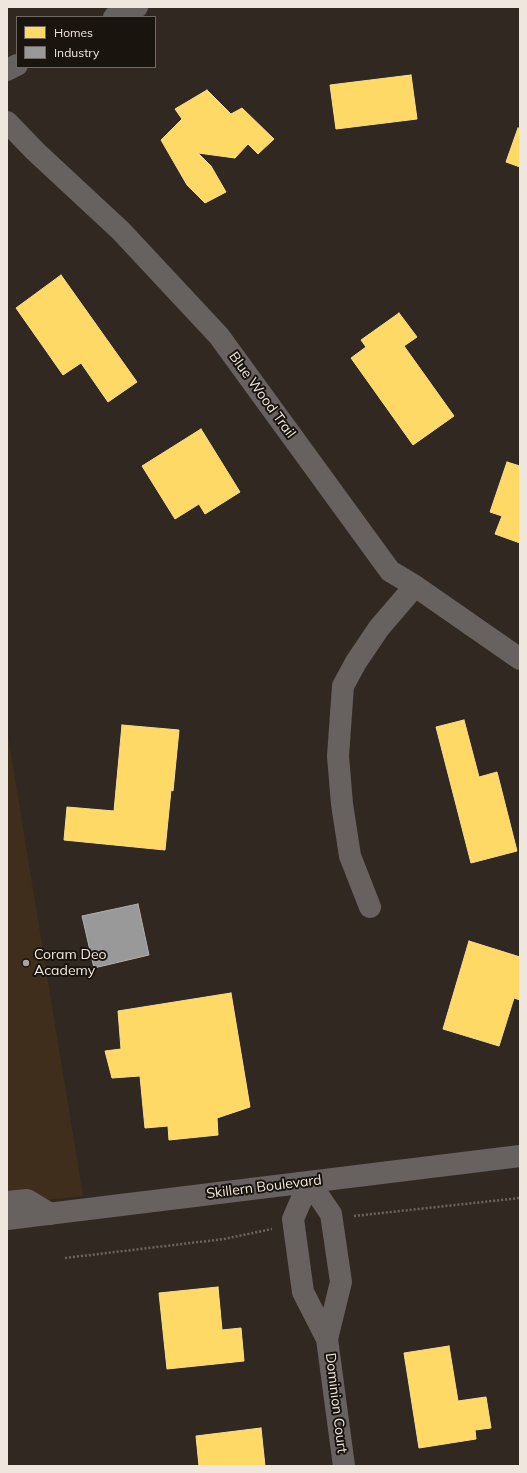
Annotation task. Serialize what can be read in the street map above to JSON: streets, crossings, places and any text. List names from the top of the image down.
{
  "streets": {
    "street": ["Blue Wood Trail", "Skillern Boulevard", "Dominion Court"]
  },
  "crossings": [
    ["Skillern Boulevard", "Dominion Court"]
  ],
  "places": ["Coram Deo Academy"],
  "legend": ["Homes", "Industry"]
}
